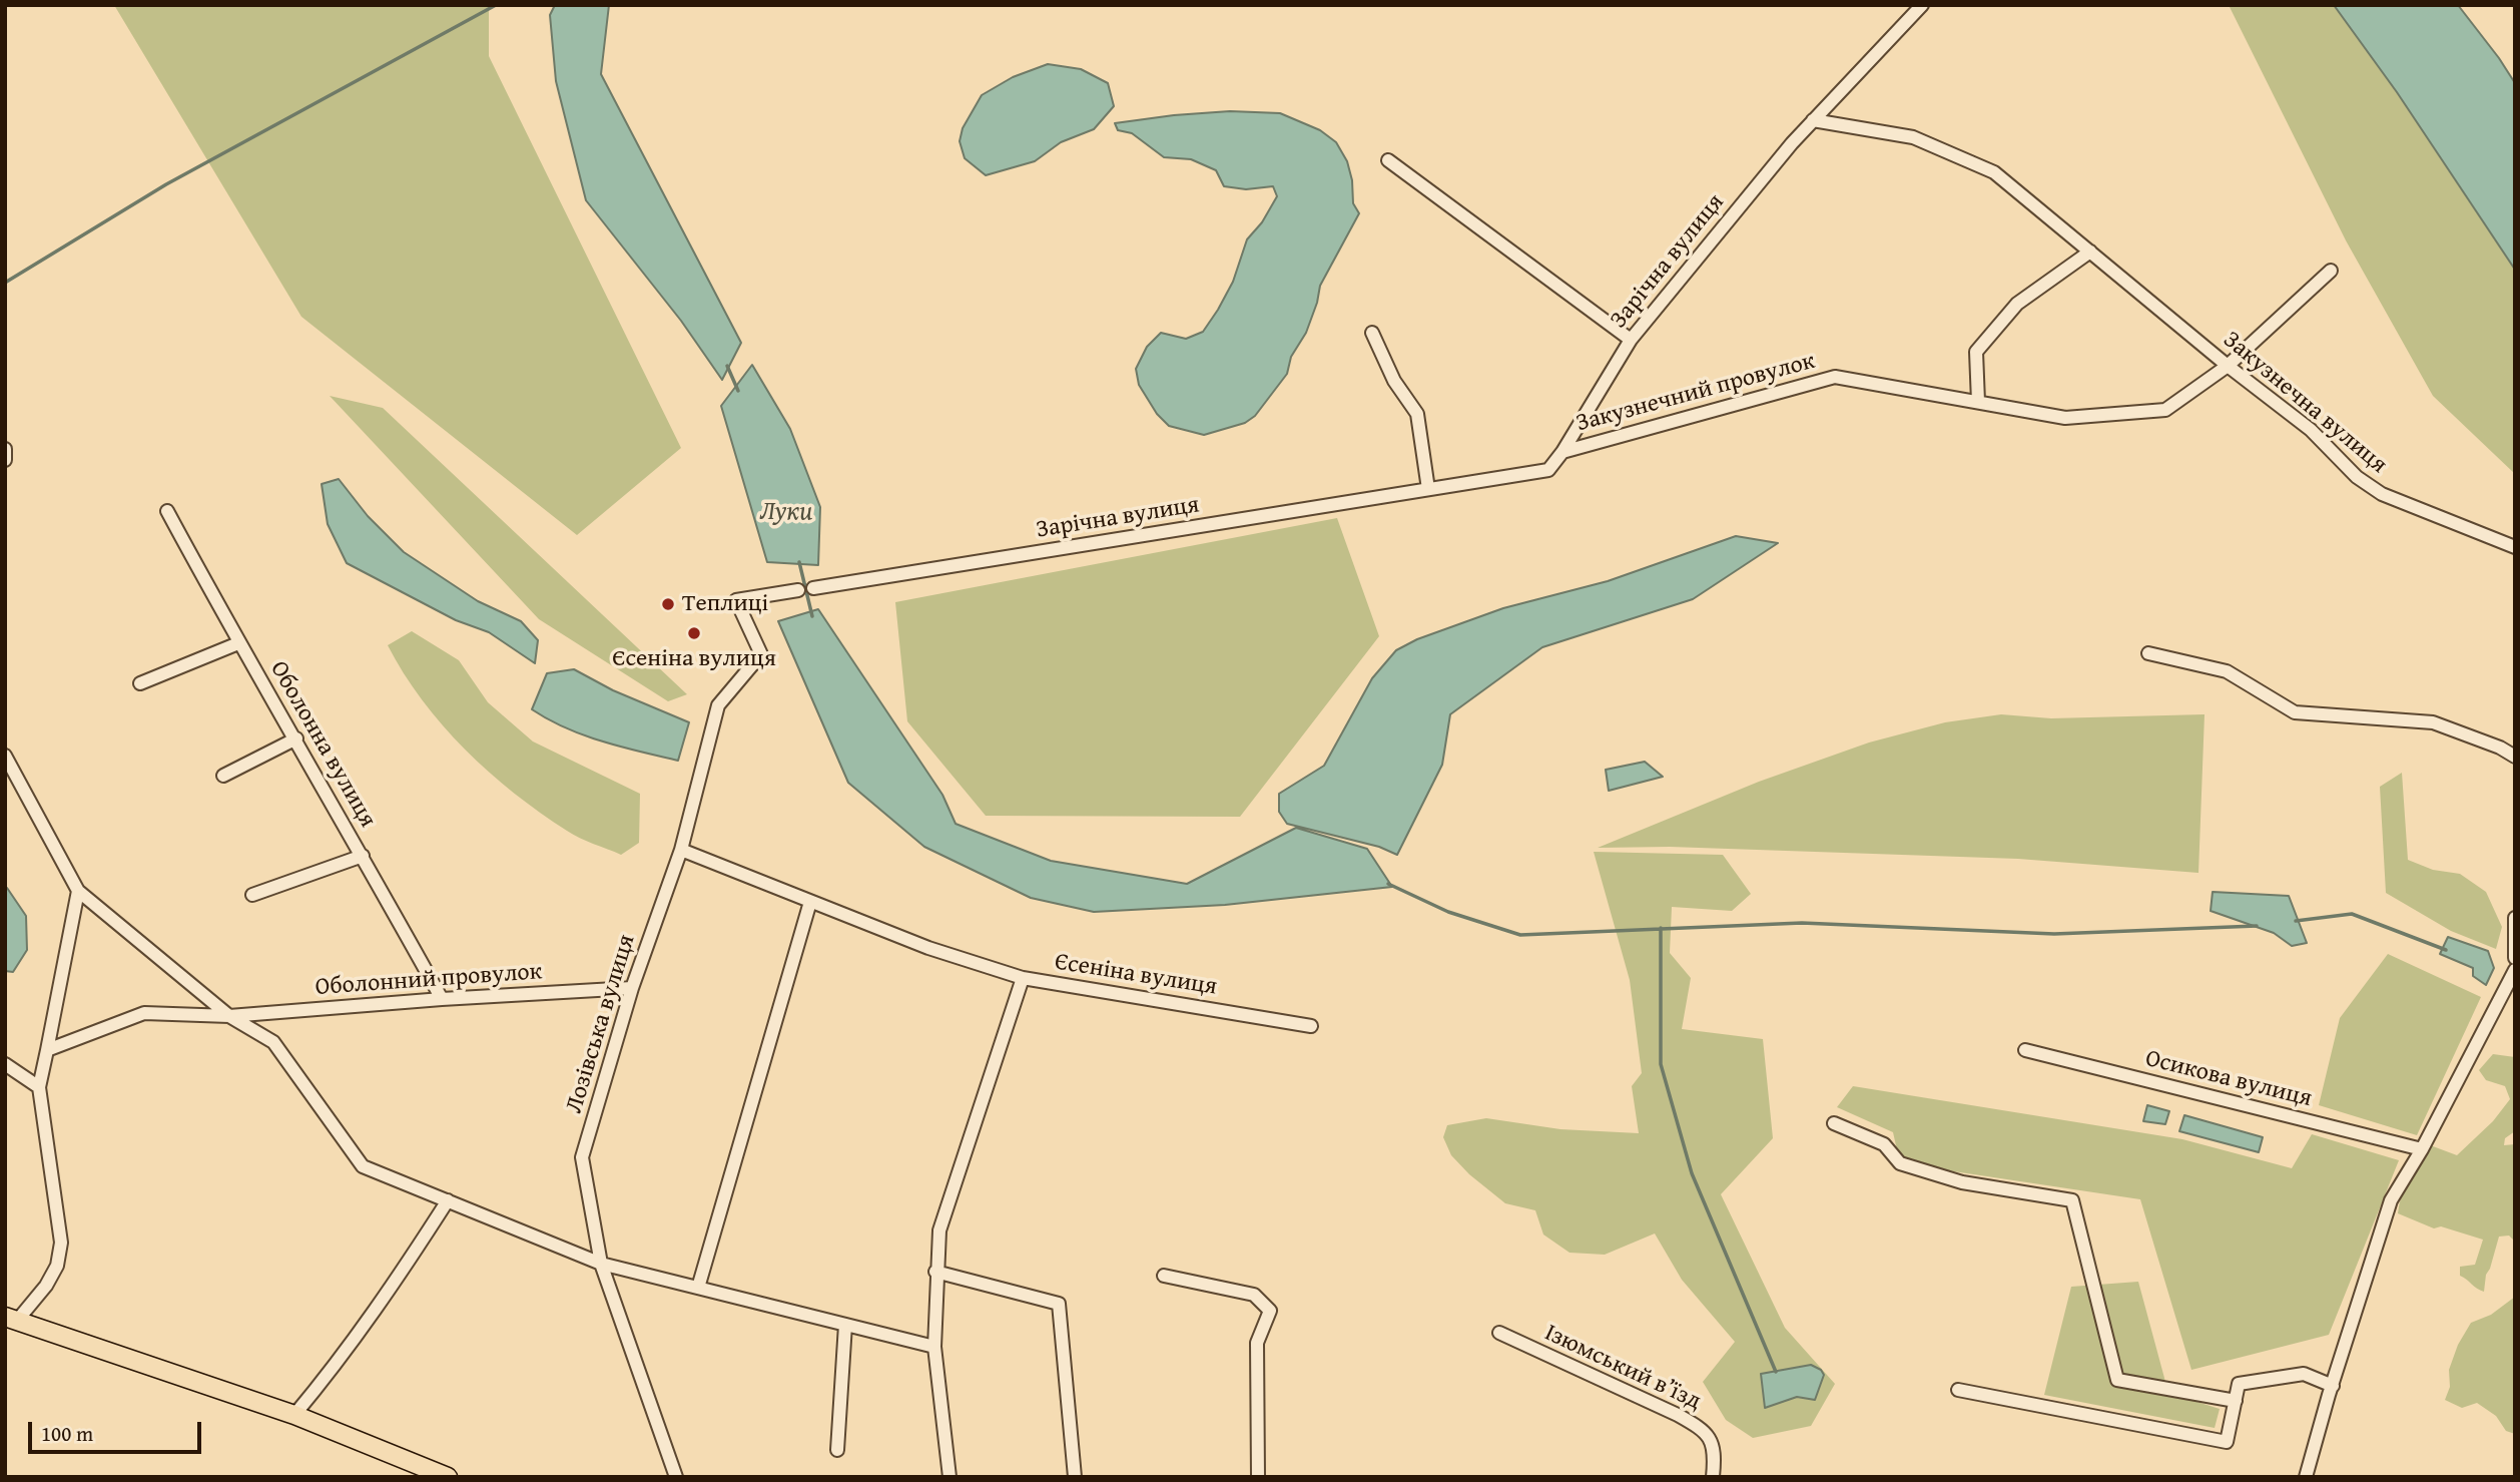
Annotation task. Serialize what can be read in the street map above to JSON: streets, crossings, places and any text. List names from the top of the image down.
{
  "streets": {
    "street": [
      "Зарічна вулиця",
      "Закузнечний провулок",
      "Закузнечна вулиця",
      "Оболонна вулиця",
      "Єсеніна вулиця",
      "Оболонний провулок",
      "Лозівська вулиця",
      "Осикова вулиця",
      "Ізюмський в’їзд"
    ]
  },
  "crossings": [
    ["Зарічна вулиця", "Закузнечний провулок"],
    ["Зарічна вулиця", "Закузнечна вулиця"],
    ["Закузнечний провулок", "Закузнечна вулиця"],
    ["Оболонна вулиця", "Оболонний провулок"],
    ["Єсеніна вулиця", "Лозівська вулиця"],
    ["Оболонний провулок", "Лозівська вулиця"]
  ],
  "water": ["Луки"],
  "places": ["Теплиці", "Єсеніна вулиця"],
  "scale_bar": "100 m"
}
